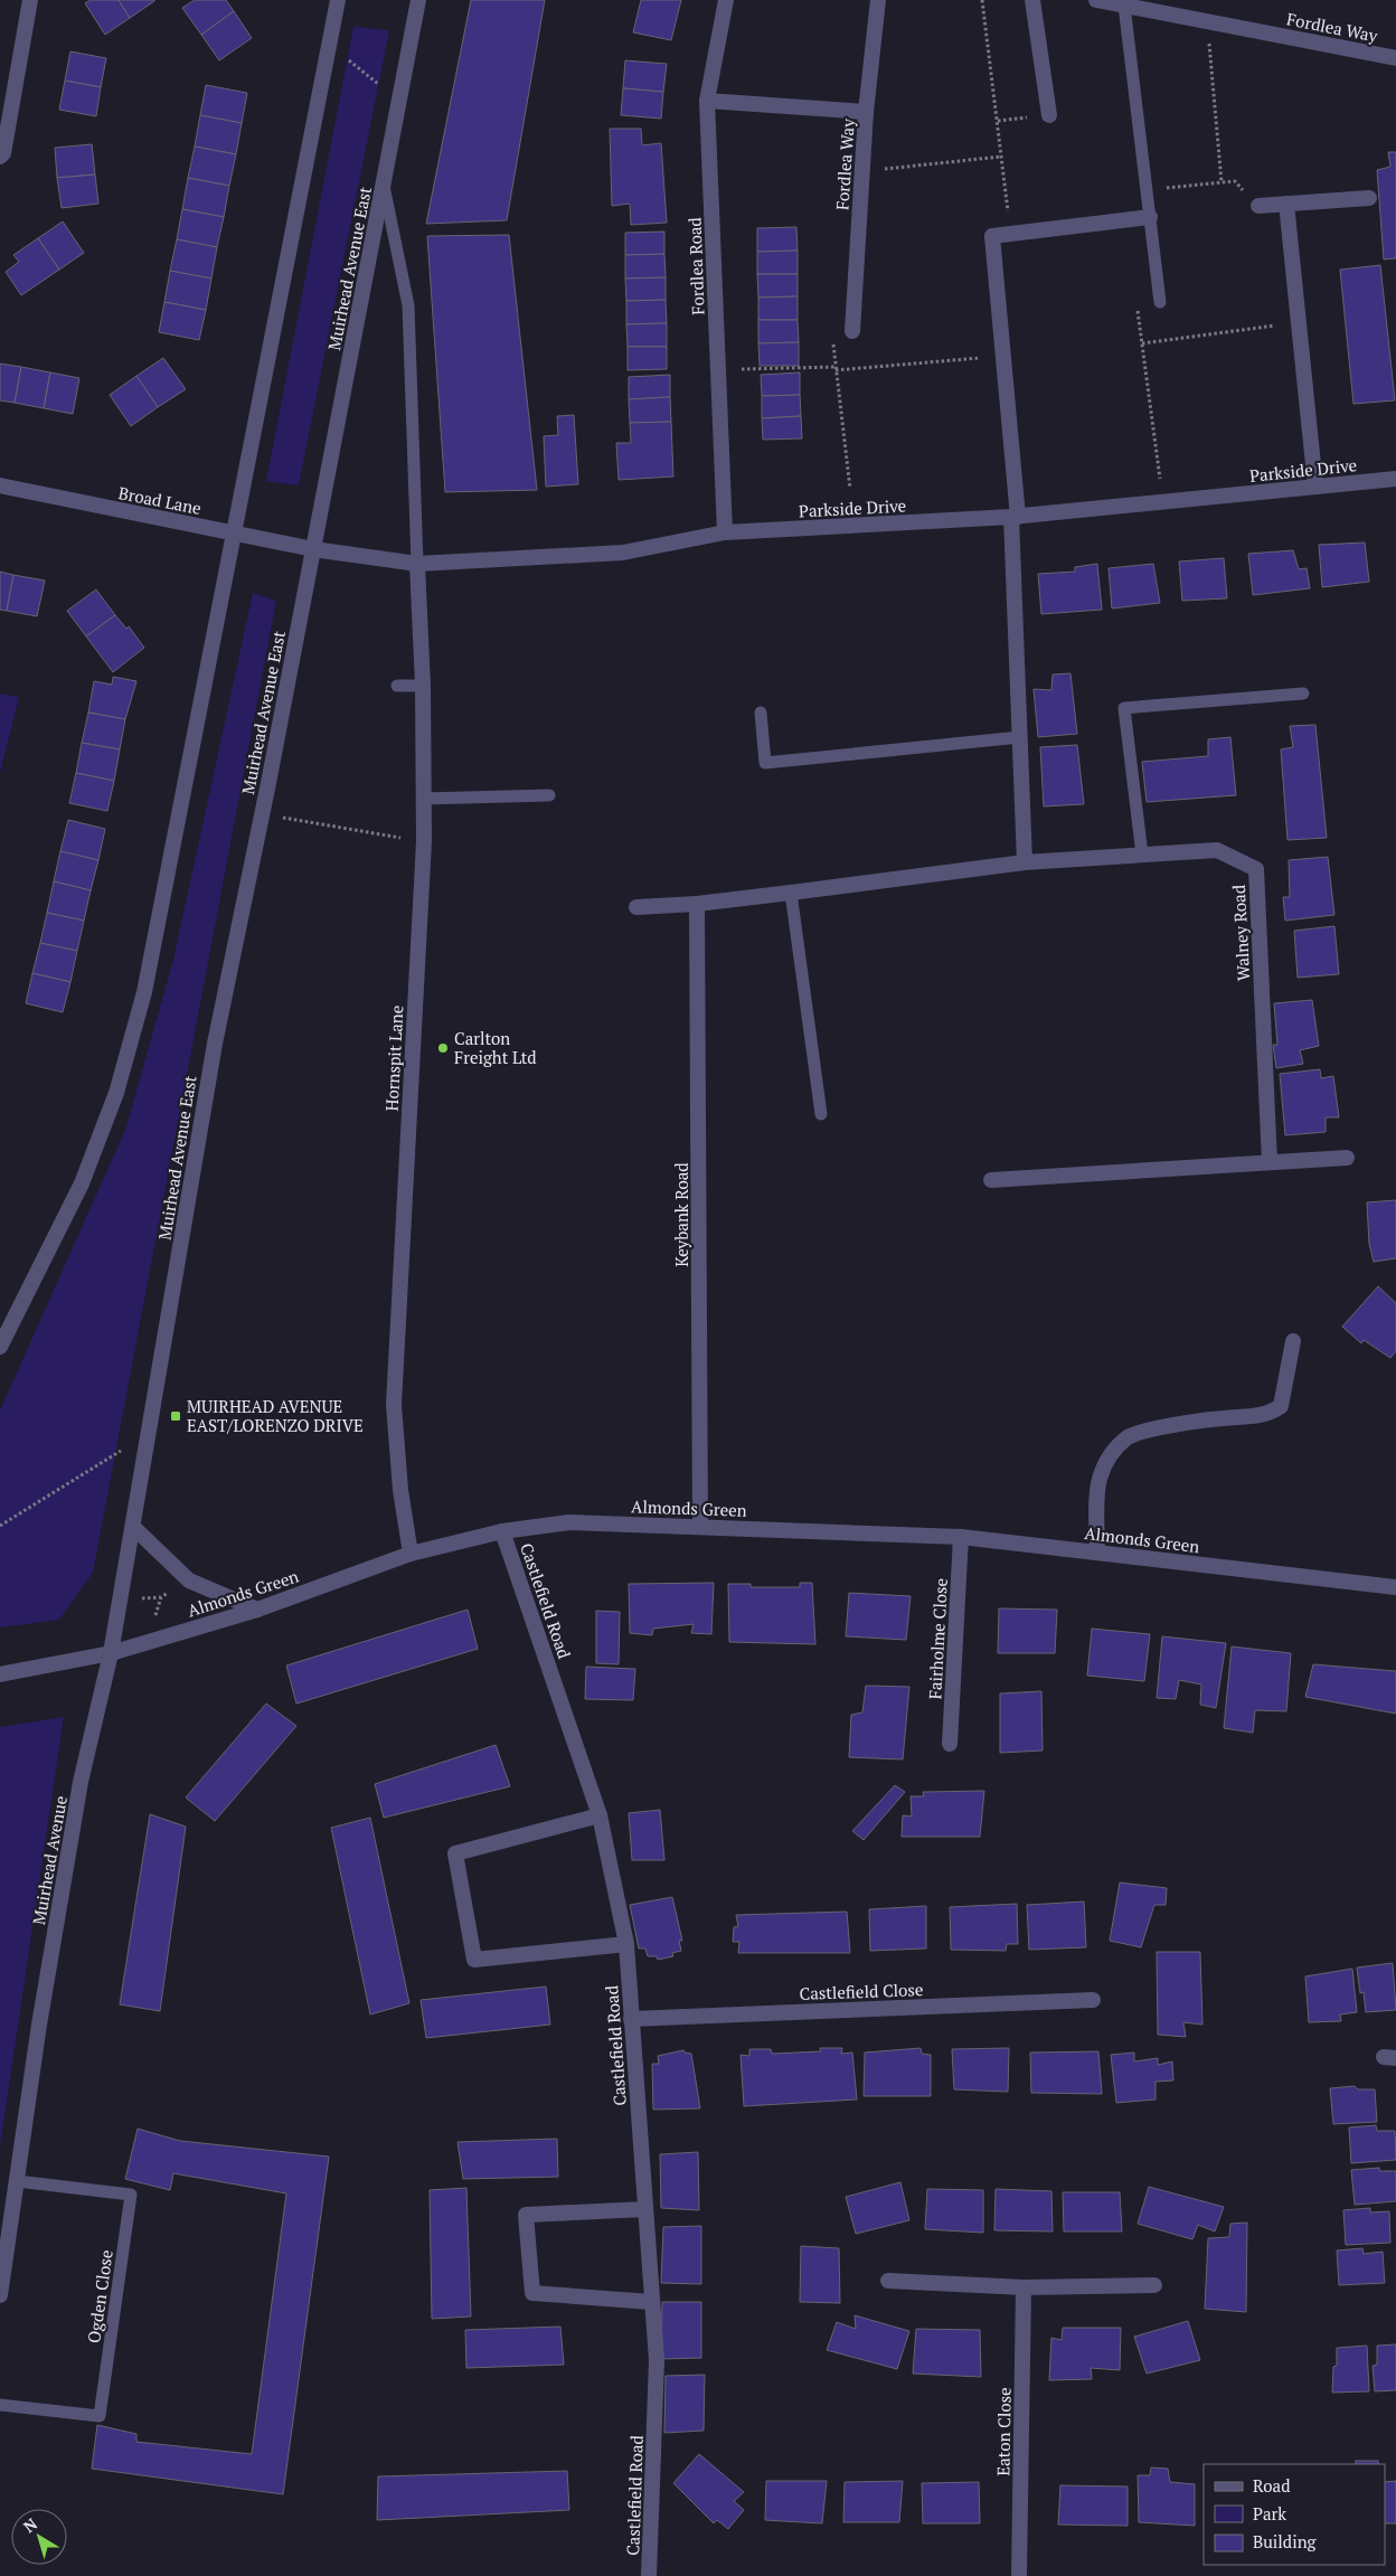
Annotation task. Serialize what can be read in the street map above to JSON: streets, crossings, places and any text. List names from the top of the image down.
{
  "streets": {
    "street": [
      "Fordlea Way",
      "Fordlea Road",
      "Muirhead Avenue East",
      "Parkside Drive",
      "Broad Lane",
      "Walney Road",
      "Hornspit Lane",
      "Keybank Road",
      "Almonds Green",
      "Castlefield Road",
      "Fairholme Close",
      "Muirhead Avenue",
      "Castlefield Close",
      "Eaton Close"
    ],
    "lane": ["Ogden Close"]
  },
  "crossings": [
    ["Fordlea Road", "Parkside Drive"],
    ["Muirhead Avenue East", "Parkside Drive"],
    ["Muirhead Avenue East", "Broad Lane"],
    ["Muirhead Avenue East", "Muirhead Avenue"],
    ["Parkside Drive", "Broad Lane"],
    ["Parkside Drive", "Hornspit Lane"],
    ["Hornspit Lane", "Almonds Green"],
    ["Keybank Road", "Almonds Green"],
    ["Almonds Green", "Castlefield Road"],
    ["Almonds Green", "Fairholme Close"],
    ["Almonds Green", "Muirhead Avenue"],
    ["Castlefield Road", "Castlefield Close"],
    ["Muirhead Avenue", "Ogden Close"]
  ],
  "places": {
    "other": ["Carlton Freight Ltd"],
    "transit": ["MUIRHEAD AVENUE EAST/LORENZO DRIVE"]
  },
  "legend": ["Road", "Park", "Building"],
  "north": "top left"
}
